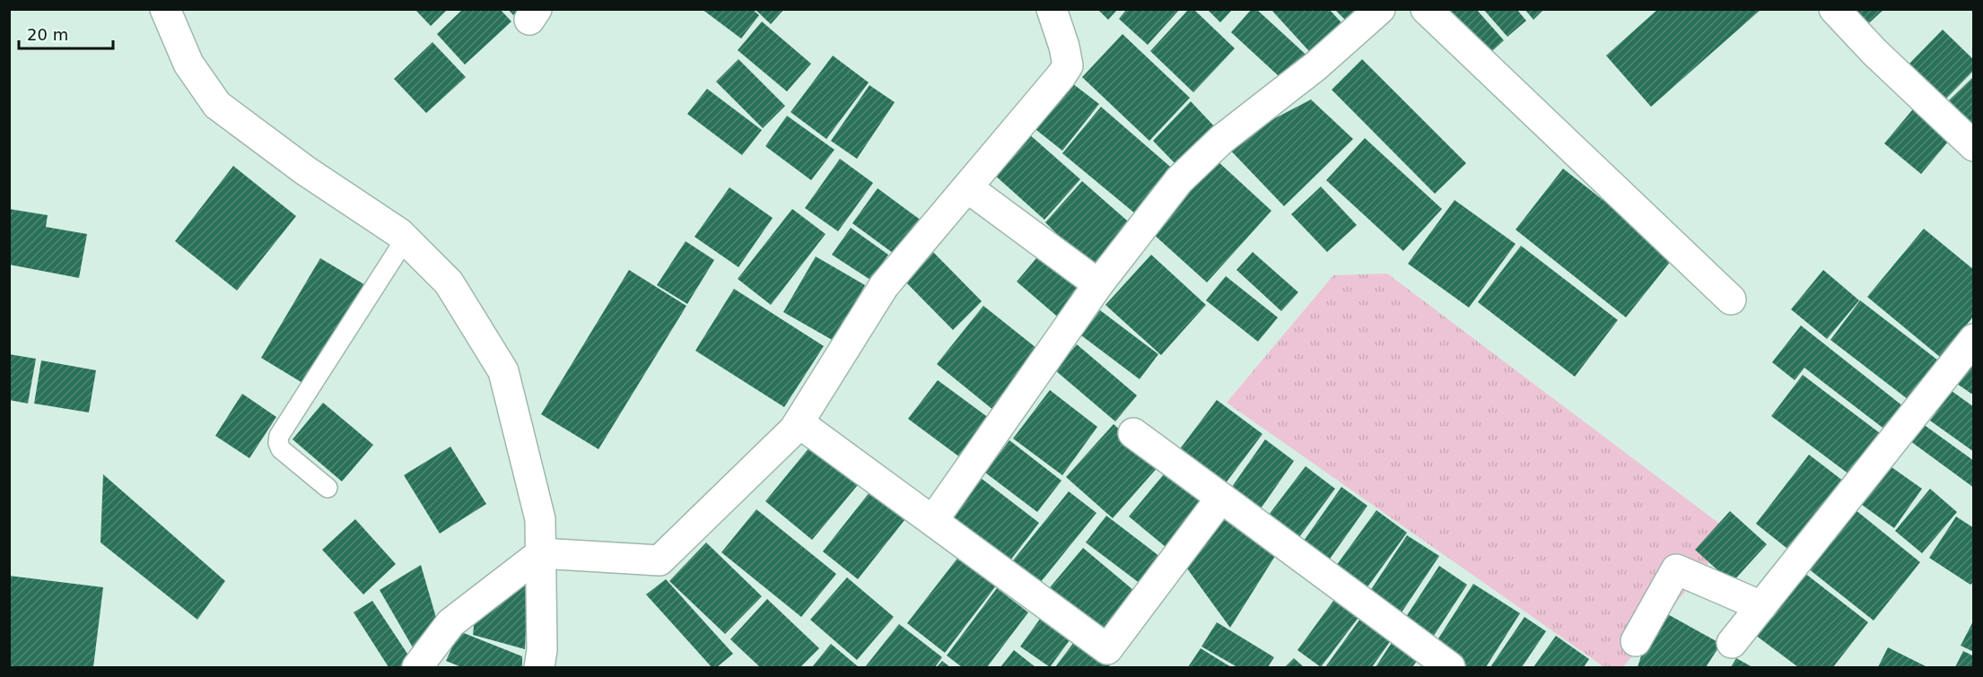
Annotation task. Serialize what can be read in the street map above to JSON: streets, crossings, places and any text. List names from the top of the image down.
{
  "scale_bar": "20 m"
}
